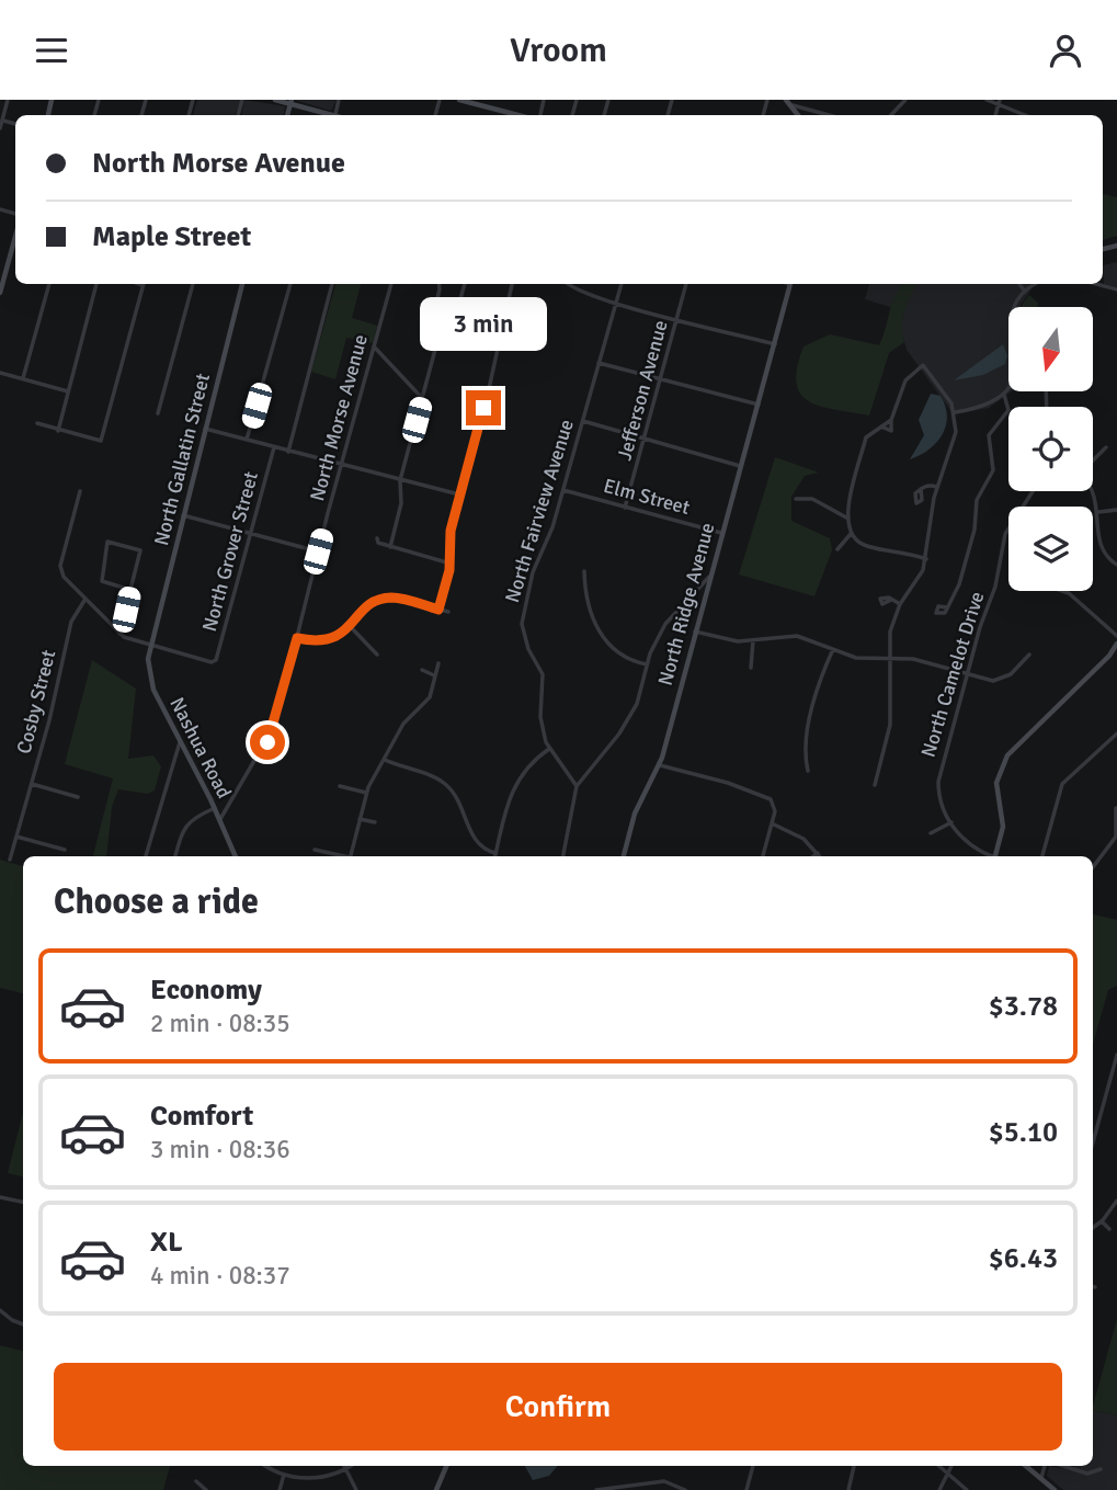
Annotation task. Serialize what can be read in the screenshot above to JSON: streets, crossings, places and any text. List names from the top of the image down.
{
  "streets": {
    "street": [
      "Jefferson Avenue",
      "North Morse Avenue",
      "North Gallatin Street",
      "Elm Street",
      "North Fairview Avenue",
      "North Grover Street",
      "North Ridge Avenue",
      "North Camelot Drive",
      "Cosby Street",
      "Nashua Road"
    ]
  },
  "crossings": [
    ["Jefferson Avenue", "Elm Street"],
    ["North Morse Avenue", "Nashua Road"],
    ["North Gallatin Street", "North Grover Street"],
    ["North Gallatin Street", "Nashua Road"],
    ["Elm Street", "North Fairview Avenue"],
    ["Elm Street", "North Ridge Avenue"],
    ["North Grover Street", "Nashua Road"]
  ],
  "north": "bottom",
  "page": {
    "header": "Vroom",
    "banner": ["North Morse Avenue", "Maple Street"],
    "bubble": "3 min",
    "heading": "Choose a ride",
    "list": [
      {
        "name": "Economy",
        "note": "2 min · 08:35",
        "value": "$3.78"
      },
      {
        "name": "Comfort",
        "note": "3 min · 08:36",
        "value": "$5.10"
      },
      {
        "name": "XL",
        "note": "4 min · 08:37",
        "value": "$6.43"
      }
    ],
    "buttons": "Confirm"
  }
}
